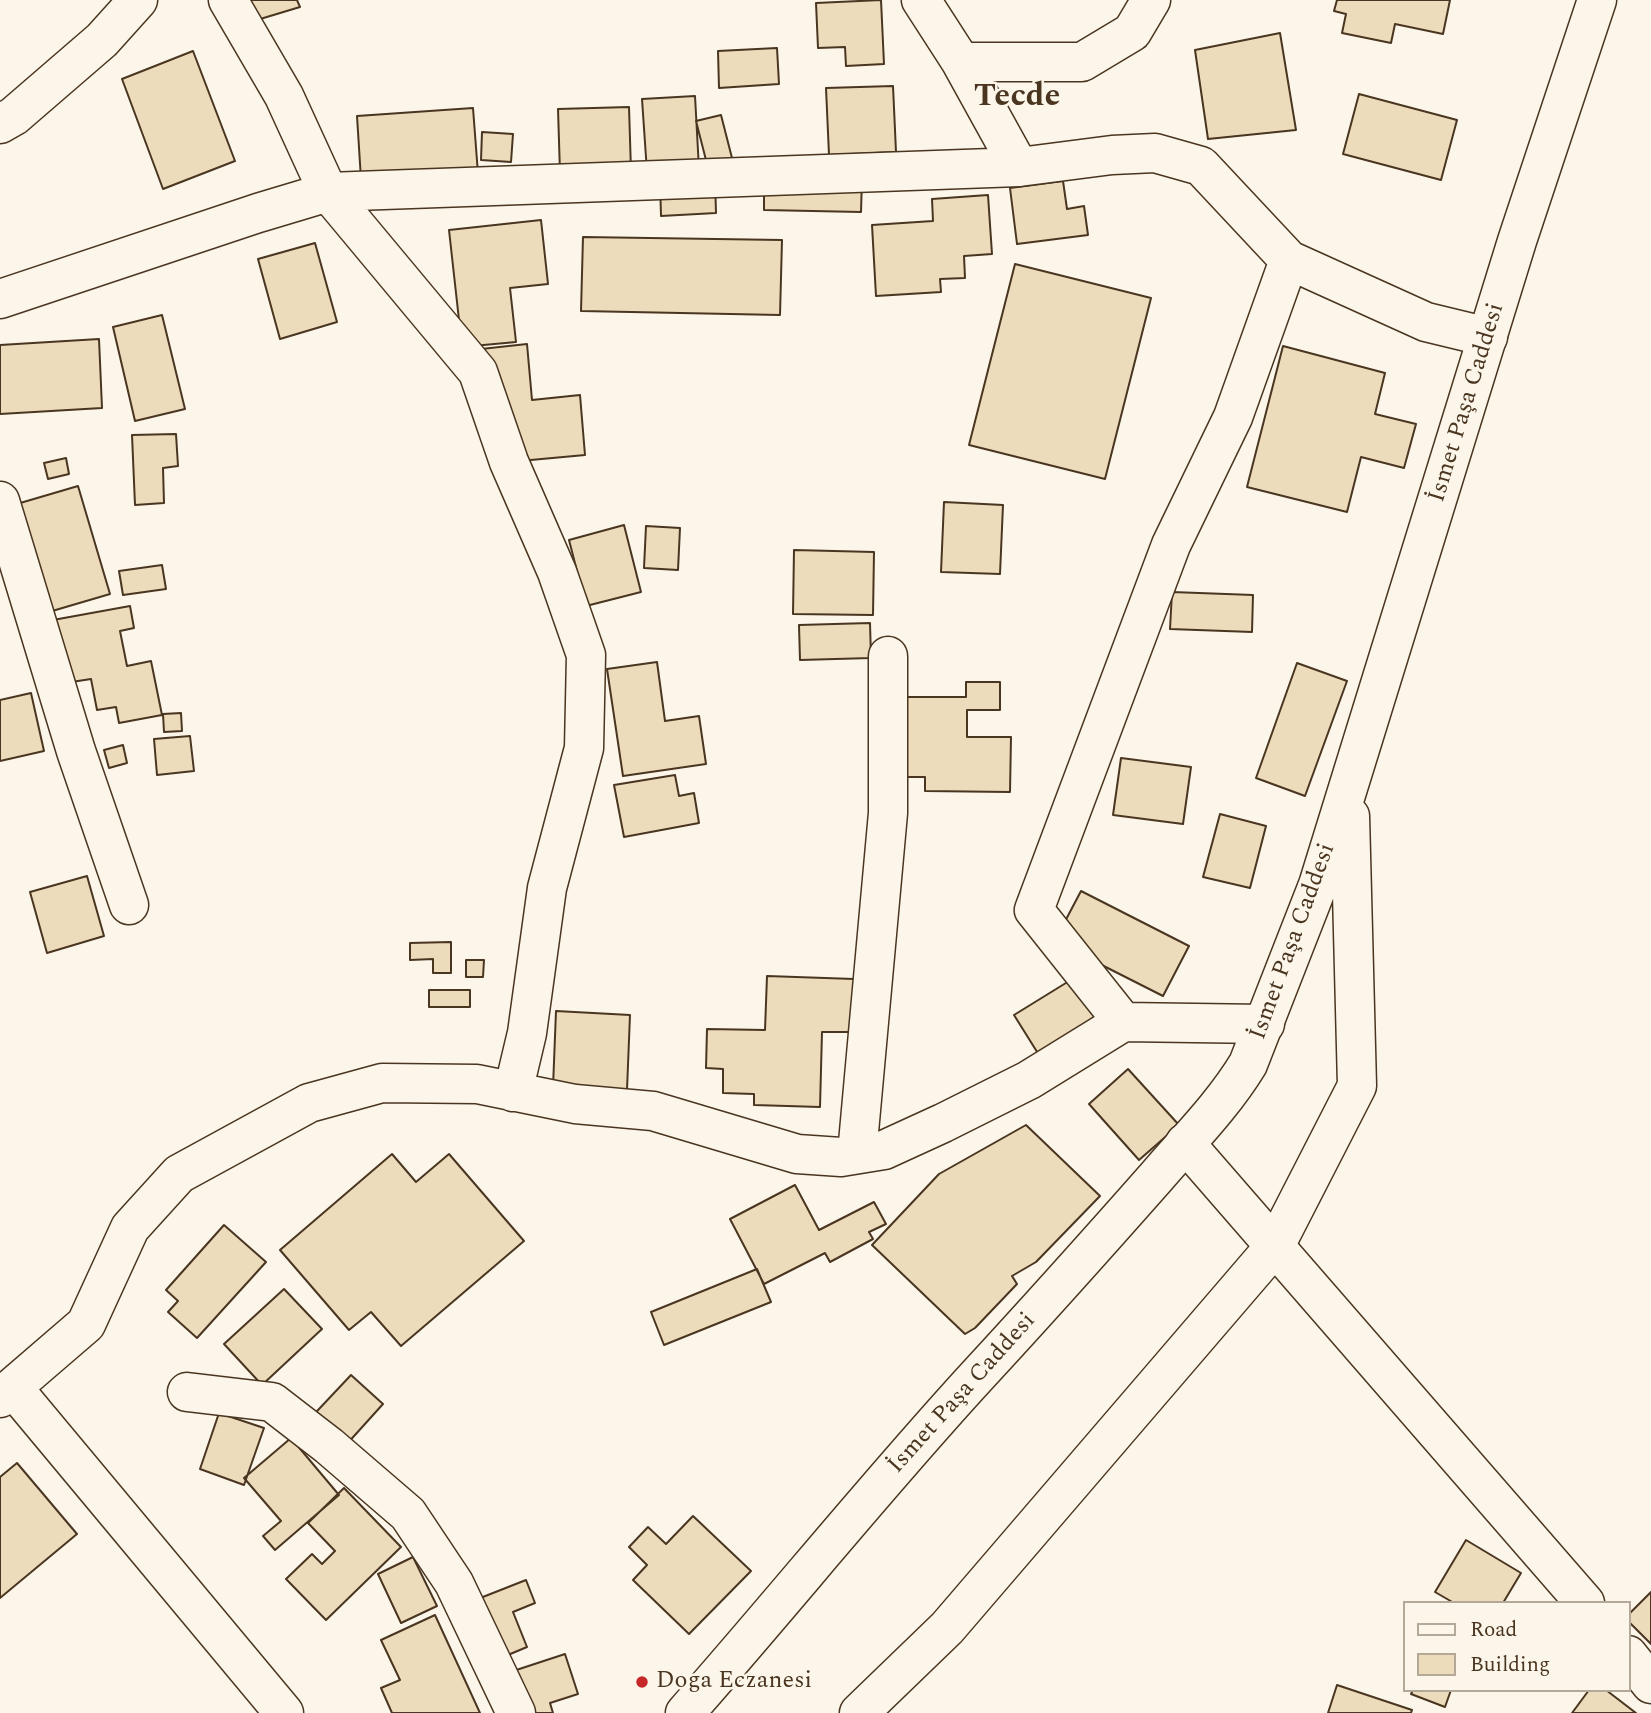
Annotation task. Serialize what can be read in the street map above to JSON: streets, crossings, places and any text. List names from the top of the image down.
{
  "streets": {
    "street": ["İsmet Paşa Caddesi"]
  },
  "districts": ["Tecde"],
  "places": ["Doga Eczanesi"],
  "legend": ["Road", "Building"]
}
